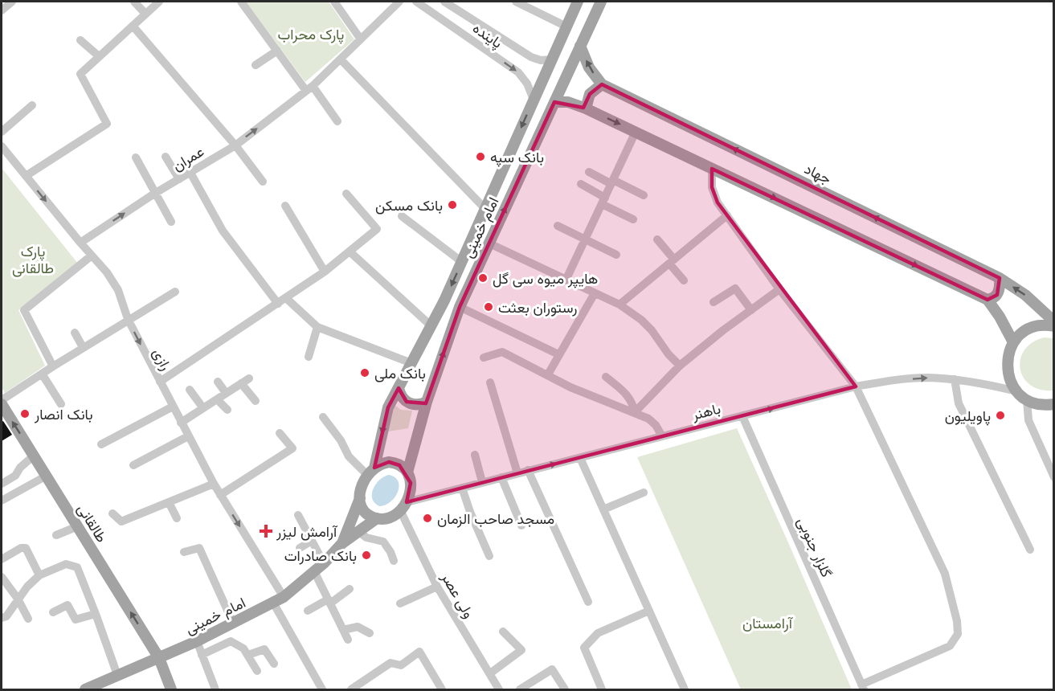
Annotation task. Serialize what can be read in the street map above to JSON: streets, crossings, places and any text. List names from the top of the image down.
{
  "streets": {
    "main road": ["جهاد", "امام خمینی", "طالقانی"],
    "street": [
      "پاینده",
      "عمران",
      "رازی",
      "باهنر",
      "گلزار جنوبی",
      "ولی عصر"
    ]
  },
  "crossings": [
    ["پاینده", "امام خمینی"],
    ["عمران", "رازی"],
    ["جهاد", "امام خمینی"],
    ["امام خمینی", "رازی"],
    ["امام خمینی", "باهنر"],
    ["امام خمینی", "طالقانی"],
    ["امام خمینی", "ولی عصر"],
    ["باهنر", "گلزار جنوبی"],
    ["باهنر", "ولی عصر"]
  ],
  "one_way": [
    "عمران",
    "رازی",
    "باهنر",
    "طالقانی"
  ],
  "parks": ["پارک محراب", "پارک طالقانی", "آرامستان"],
  "places": {
    "other": [
      "بانک سپه",
      "بانک مسکن",
      "هایپر میوه سی گل",
      "رستوران بعثت",
      "بانک ملی",
      "بانک انصار",
      "پاویلیون",
      "مسجد صاحب الزمان",
      "بانک صادرات"
    ],
    "health": ["آرامش لیزر"]
  }
}
